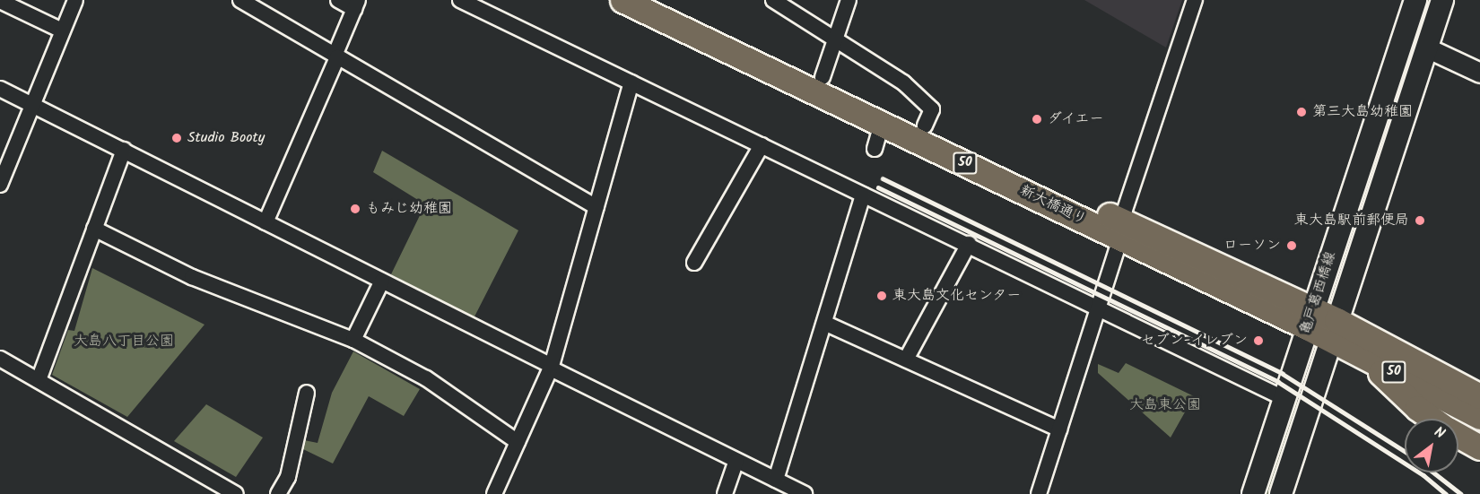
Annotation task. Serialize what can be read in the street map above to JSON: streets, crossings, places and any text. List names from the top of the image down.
{
  "streets": {
    "main road": ["50", "新大橋通り", "亀戸葛西橋線"]
  },
  "crossings": [
    ["新大橋通り", "亀戸葛西橋線"]
  ],
  "parks": ["大島八丁目公園", "大島東公園"],
  "places": [
    "第三大島幼稚園",
    "ダイエー",
    "Studio Booty",
    "もみじ幼稚園",
    "東大島駅前郵便局",
    "ローソン",
    "東大島文化センター",
    "セブン-イレブン"
  ],
  "north": "top right"
}
